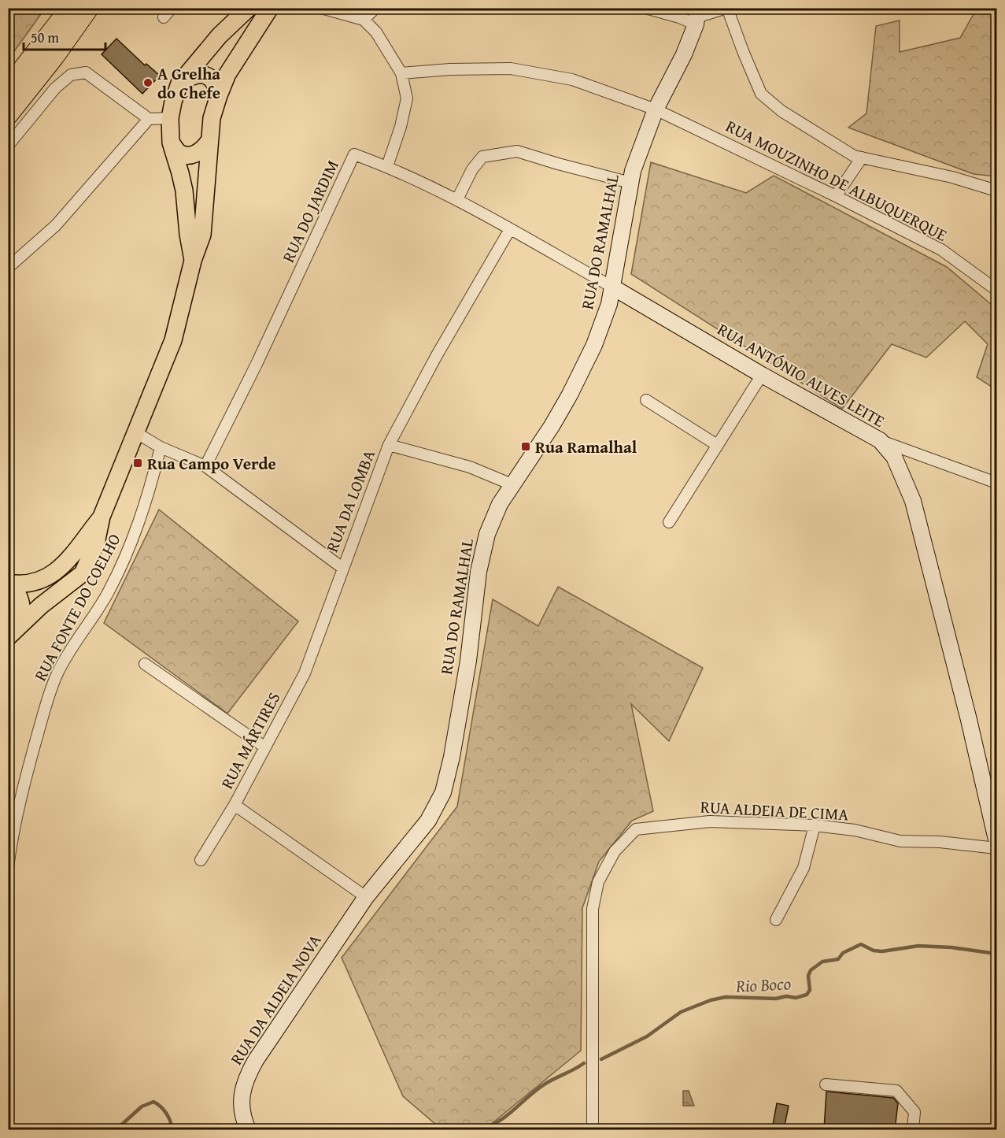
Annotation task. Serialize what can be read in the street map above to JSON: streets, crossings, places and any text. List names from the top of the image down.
{
  "streets": {
    "street": [
      "RUA MOUZINHO DE ALBUQUERQUE",
      "RUA DO JARDIM",
      "RUA DO RAMALHAL",
      "RUA ANTÓNIO ALVES LEITE",
      "RUA DA LOMBA",
      "RUA FONTE DO COELHO",
      "RUA MÁRTIRES",
      "RUA ALDEIA DE CIMA",
      "RUA DA ALDEIA NOVA"
    ]
  },
  "crossings": [
    ["RUA MOUZINHO DE ALBUQUERQUE", "RUA DO RAMALHAL"],
    ["RUA DO JARDIM", "RUA DO RAMALHAL"],
    ["RUA DO JARDIM", "RUA ANTÓNIO ALVES LEITE"],
    ["RUA DO JARDIM", "RUA DA LOMBA"],
    ["RUA DO RAMALHAL", "RUA ANTÓNIO ALVES LEITE"],
    ["RUA DO RAMALHAL", "RUA MÁRTIRES"],
    ["RUA DO RAMALHAL", "RUA DA ALDEIA NOVA"],
    ["RUA DA LOMBA", "RUA FONTE DO COELHO"],
    ["RUA DA LOMBA", "RUA MÁRTIRES"],
    ["RUA MÁRTIRES", "RUA DA ALDEIA NOVA"]
  ],
  "water": ["Rio Boco"],
  "places": {
    "other": ["A Grelha do Chefe"],
    "transit": ["Rua Ramalhal", "Rua Campo Verde"]
  },
  "scale_bar": "50 m"
}
